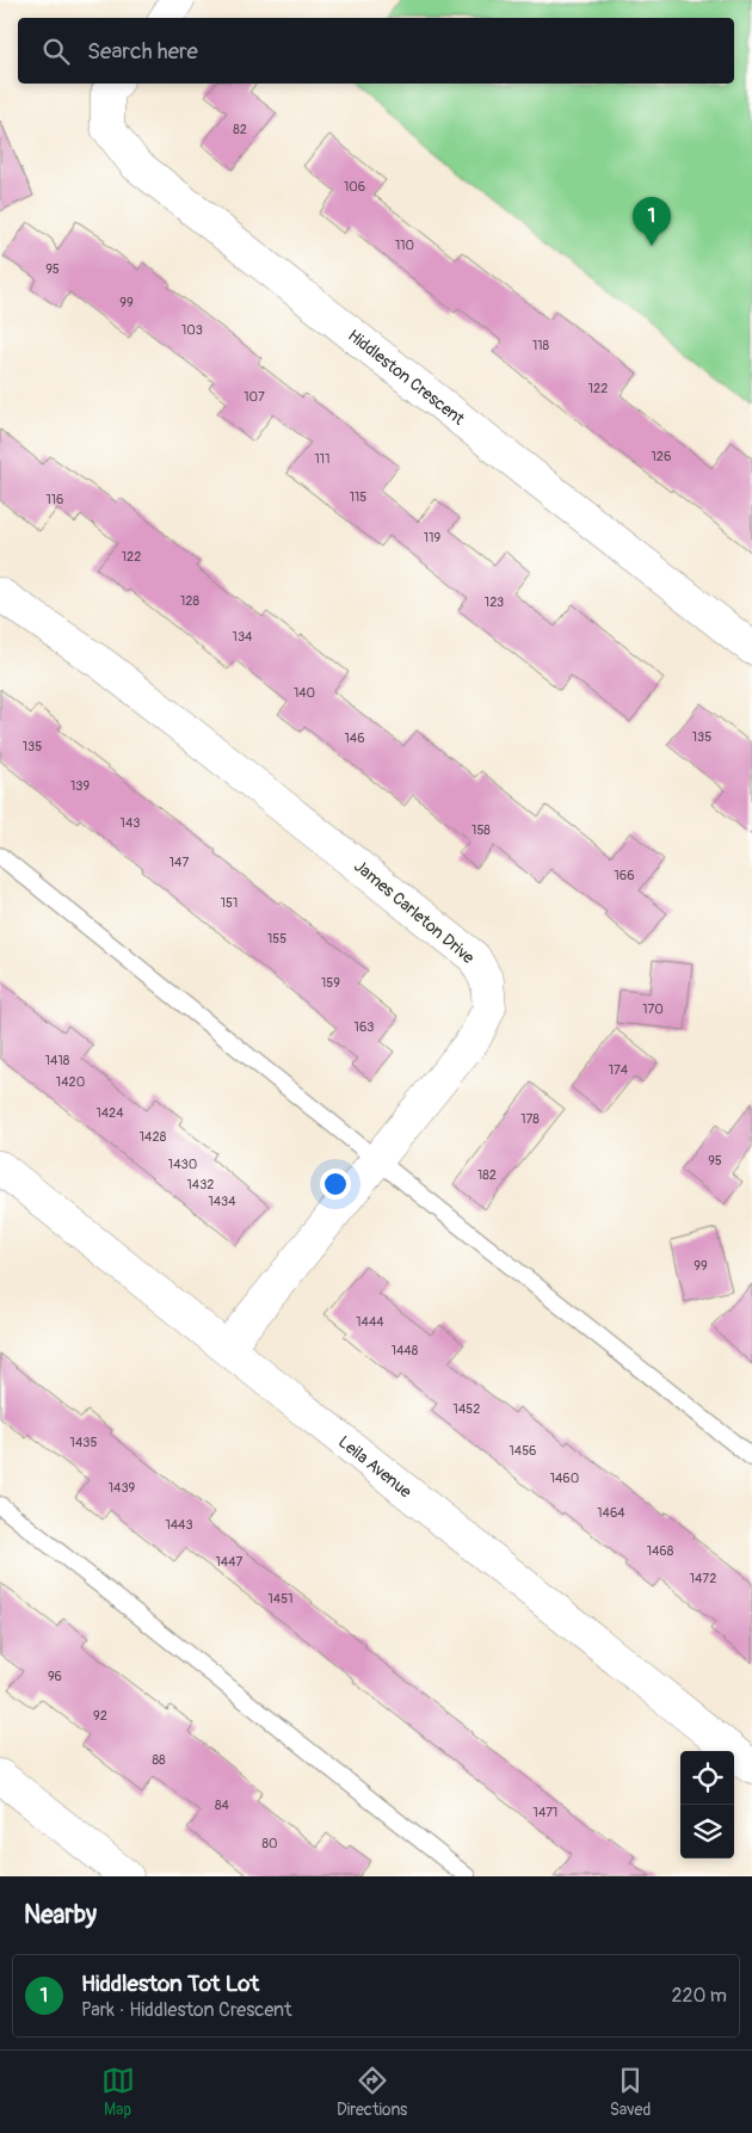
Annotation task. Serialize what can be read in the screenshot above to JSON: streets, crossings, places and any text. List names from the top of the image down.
{
  "streets": {
    "street": ["Hiddleston Crescent", "James Carleton Drive", "Leila Avenue"]
  },
  "crossings": [
    ["James Carleton Drive", "Leila Avenue"]
  ],
  "house_numbers": [
    "82",
    "106",
    "110",
    "95",
    "99",
    "103",
    "118",
    "122",
    "107",
    "126",
    "111",
    "115",
    "116",
    "119",
    "122",
    "128",
    "123",
    "134",
    "140",
    "135",
    "146",
    "135",
    "139",
    "143",
    "158",
    "147",
    "166",
    "151",
    "155",
    "159",
    "170",
    "163",
    "1418",
    "174",
    "1420",
    "1424",
    "178",
    "1428",
    "95",
    "1430",
    "182",
    "1432",
    "1434",
    "99",
    "1444",
    "1448",
    "1452",
    "1435",
    "1456",
    "1460",
    "1439",
    "1464",
    "1443",
    "1468",
    "1447",
    "1472",
    "1451",
    "96",
    "92",
    "88",
    "84",
    "1471",
    "80"
  ],
  "page": {
    "search": "Search here",
    "pins": "1",
    "heading": "Nearby",
    "list": [
      {
        "mark": "1",
        "name": "Hiddleston Tot Lot",
        "note": "Park · Hiddleston Crescent",
        "value": "220 m"
      }
    ],
    "nav": ["Map", "Directions", "Saved"]
  }
}
